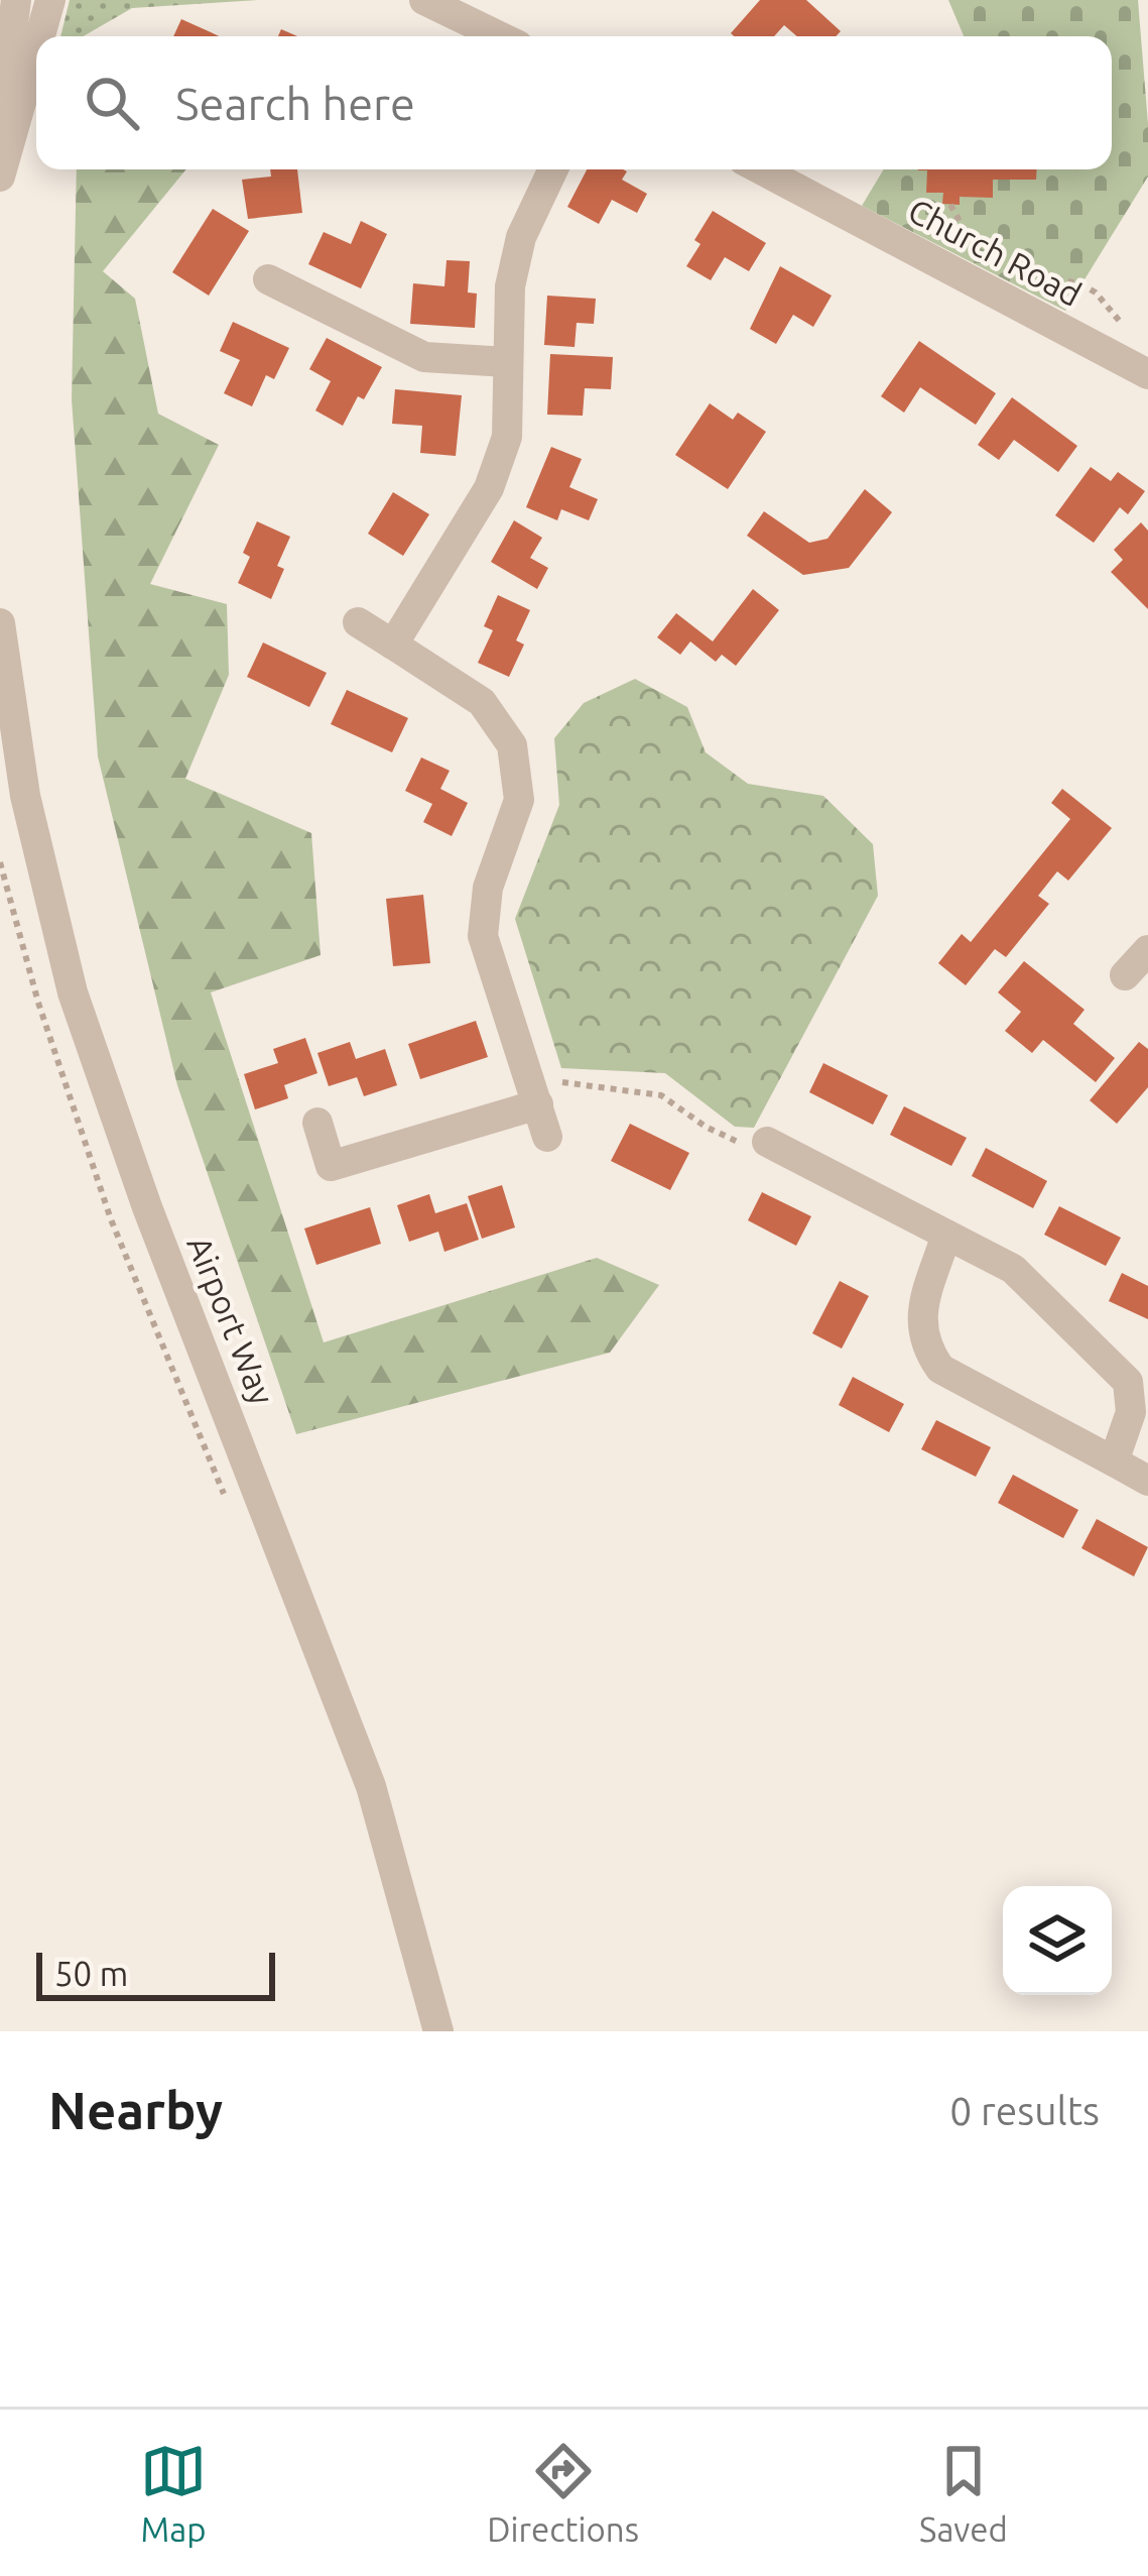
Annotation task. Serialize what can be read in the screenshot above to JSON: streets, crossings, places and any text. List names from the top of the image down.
{
  "streets": {
    "street": ["Church Road", "Airport Way"]
  },
  "scale_bar": "50 m",
  "page": {
    "search": "Search here",
    "scale": "50 m",
    "heading": ["Nearby", "0 results"],
    "nav": ["Map", "Directions", "Saved"]
  }
}
